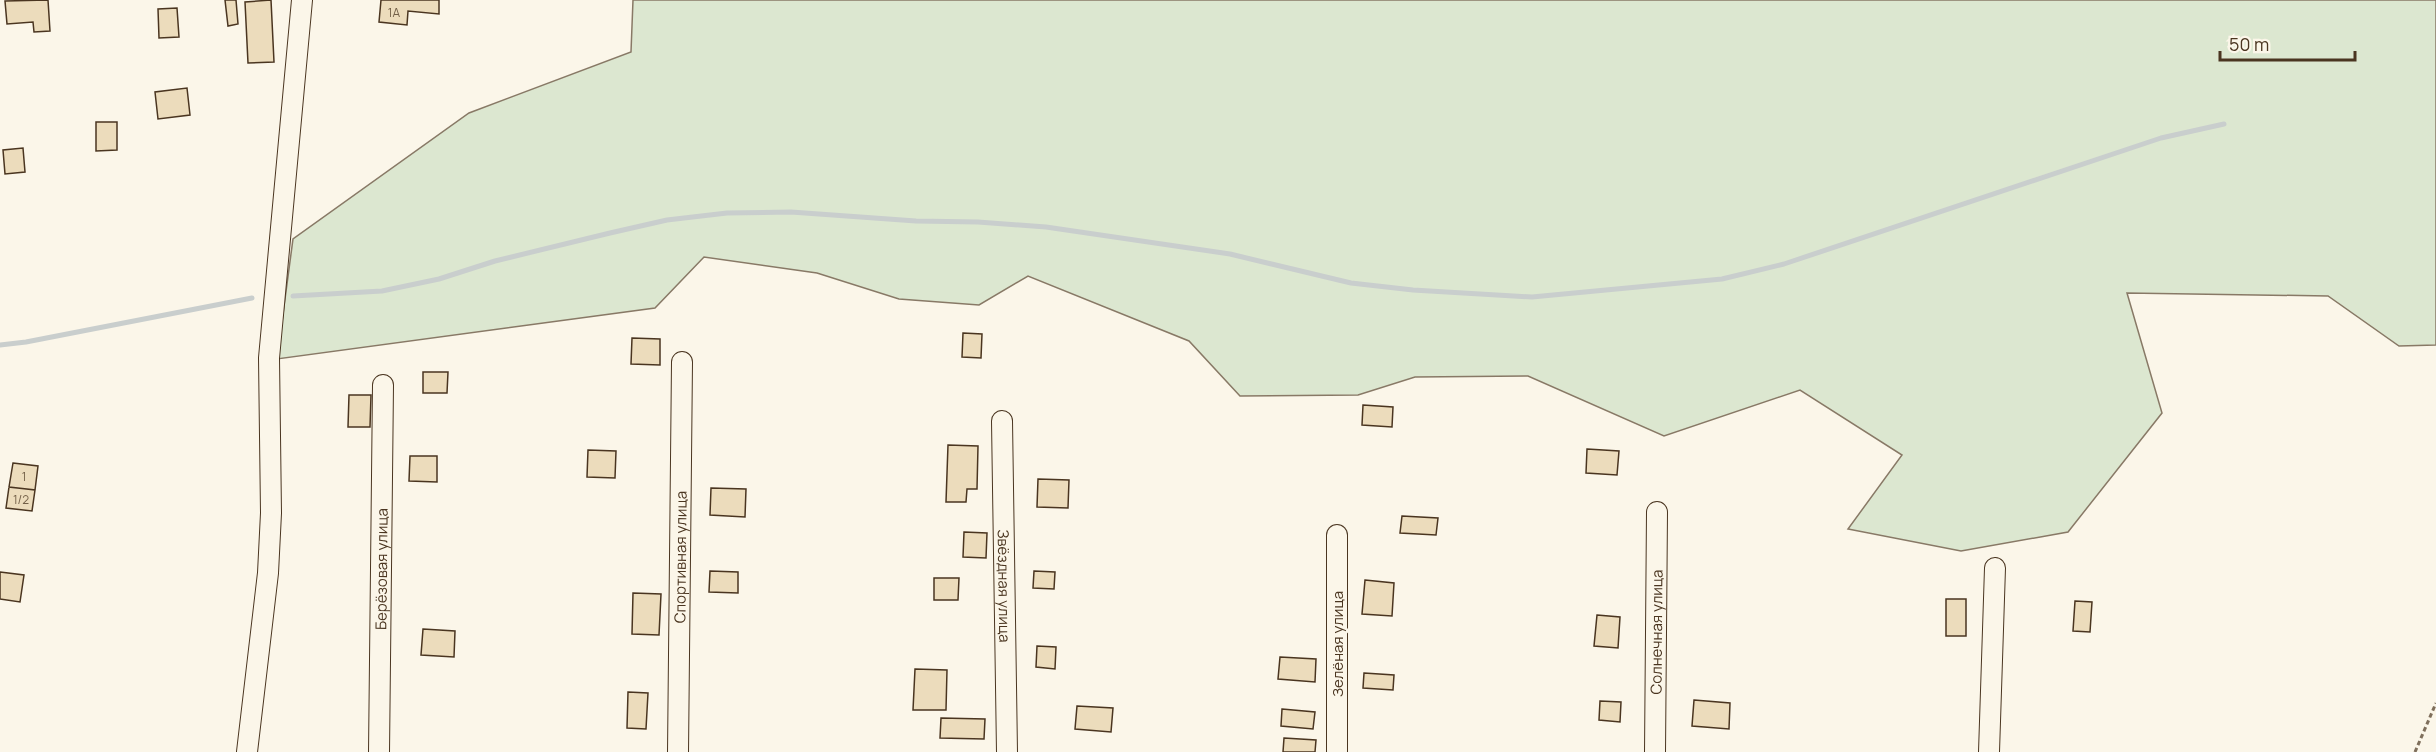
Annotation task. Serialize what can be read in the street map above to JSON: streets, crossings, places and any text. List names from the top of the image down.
{
  "streets": {
    "street": [
      "Спортивная улица",
      "Берёзовая улица",
      "Звёздная улица",
      "Солнечная улица",
      "Зелёная улица"
    ]
  },
  "house_numbers": ["1А", "1", "1/2"],
  "scale_bar": "50 m"
}
